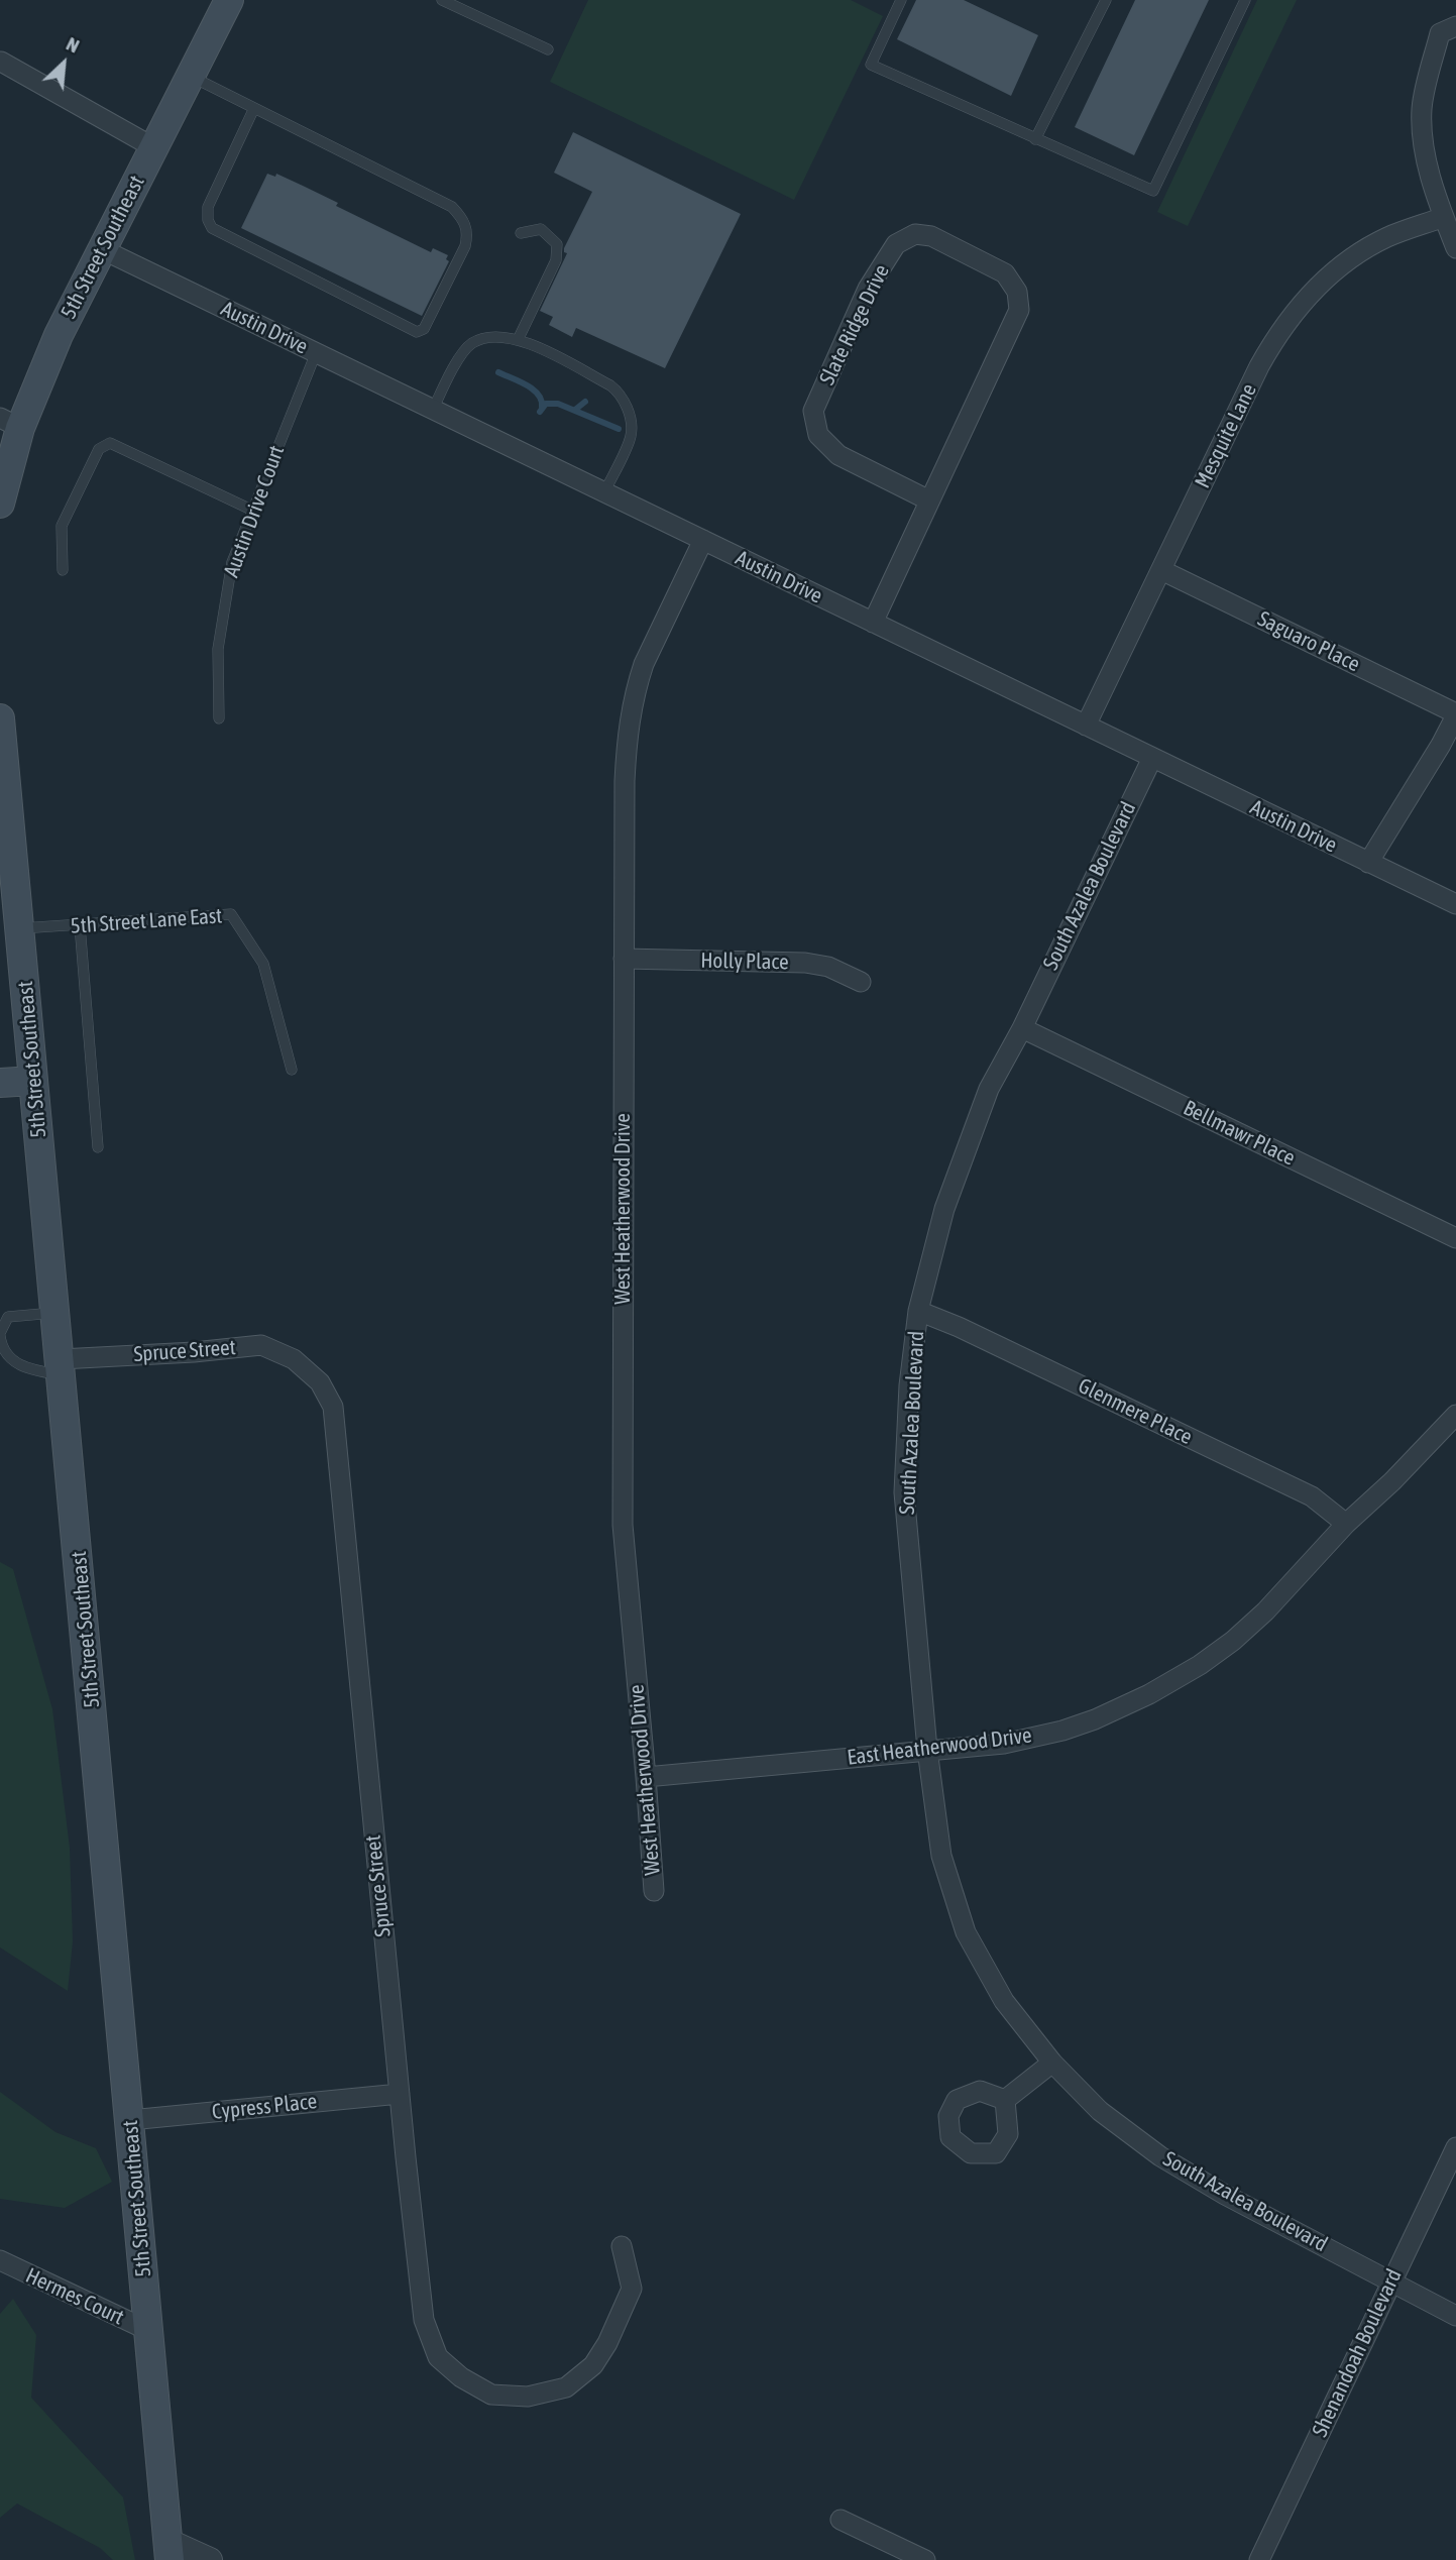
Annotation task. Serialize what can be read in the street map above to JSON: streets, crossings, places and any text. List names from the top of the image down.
{
  "streets": {
    "main road": ["5th Street Southeast"],
    "street": [
      "Slate Ridge Drive",
      "Austin Drive",
      "Mesquite Lane",
      "Saguaro Place",
      "South Azalea Boulevard",
      "Holly Place",
      "Bellmawr Place",
      "West Heatherwood Drive",
      "Spruce Street",
      "Glenmere Place",
      "East Heatherwood Drive",
      "Cypress Place",
      "Hermes Court",
      "Shenandoah Boulevard"
    ],
    "lane": ["Austin Drive Court", "5th Street Lane East"]
  },
  "crossings": [
    ["5th Street Southeast", "Austin Drive"],
    ["5th Street Southeast", "5th Street Lane East"],
    ["5th Street Southeast", "Spruce Street"],
    ["5th Street Southeast", "Cypress Place"],
    ["5th Street Southeast", "Hermes Court"],
    ["Slate Ridge Drive", "Austin Drive"],
    ["Austin Drive", "Mesquite Lane"],
    ["Austin Drive", "Austin Drive Court"],
    ["Austin Drive", "South Azalea Boulevard"],
    ["Austin Drive", "West Heatherwood Drive"],
    ["Mesquite Lane", "Saguaro Place"],
    ["South Azalea Boulevard", "Bellmawr Place"],
    ["South Azalea Boulevard", "Glenmere Place"],
    ["South Azalea Boulevard", "East Heatherwood Drive"],
    ["South Azalea Boulevard", "Shenandoah Boulevard"],
    ["Holly Place", "West Heatherwood Drive"],
    ["West Heatherwood Drive", "East Heatherwood Drive"],
    ["Spruce Street", "Cypress Place"],
    ["Glenmere Place", "East Heatherwood Drive"]
  ],
  "north": "top right"
}
